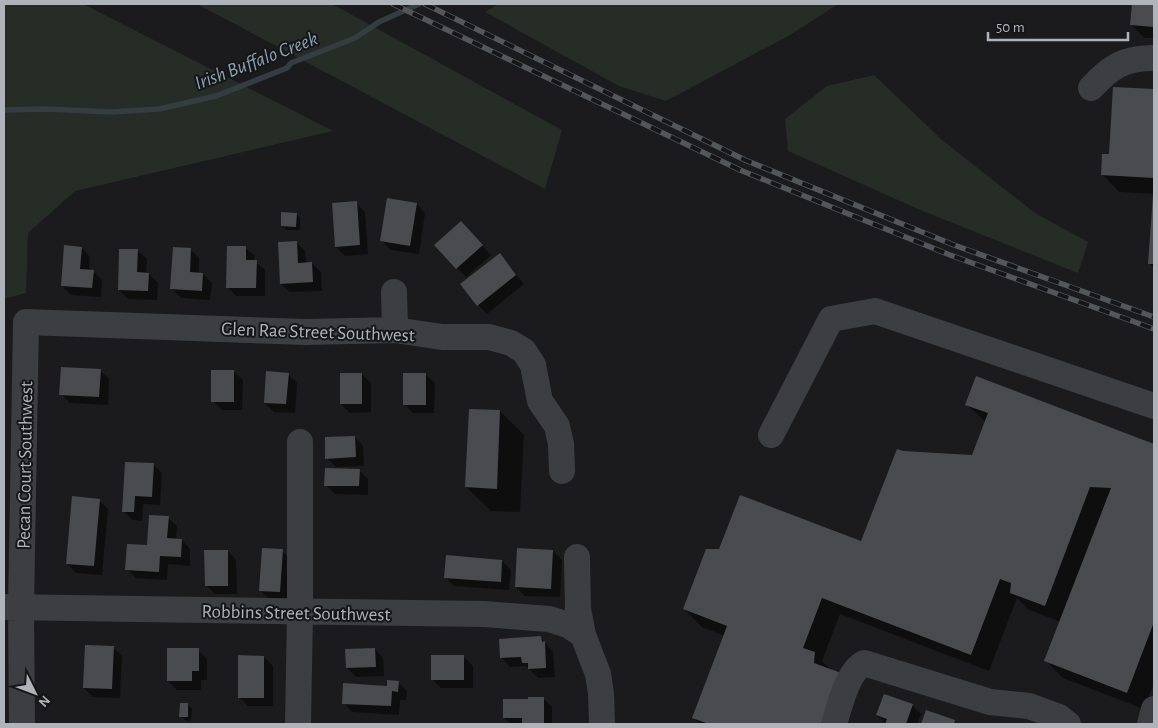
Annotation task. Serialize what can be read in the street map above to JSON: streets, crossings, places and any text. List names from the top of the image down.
{
  "streets": {
    "street": ["Glen Rae Street Southwest", "Pecan Court Southwest", "Robbins Street Southwest"]
  },
  "crossings": [
    ["Glen Rae Street Southwest", "Pecan Court Southwest"],
    ["Pecan Court Southwest", "Robbins Street Southwest"]
  ],
  "water": ["Irish Buffalo Creek"],
  "scale_bar": "50 m",
  "north": "bottom right"
}
